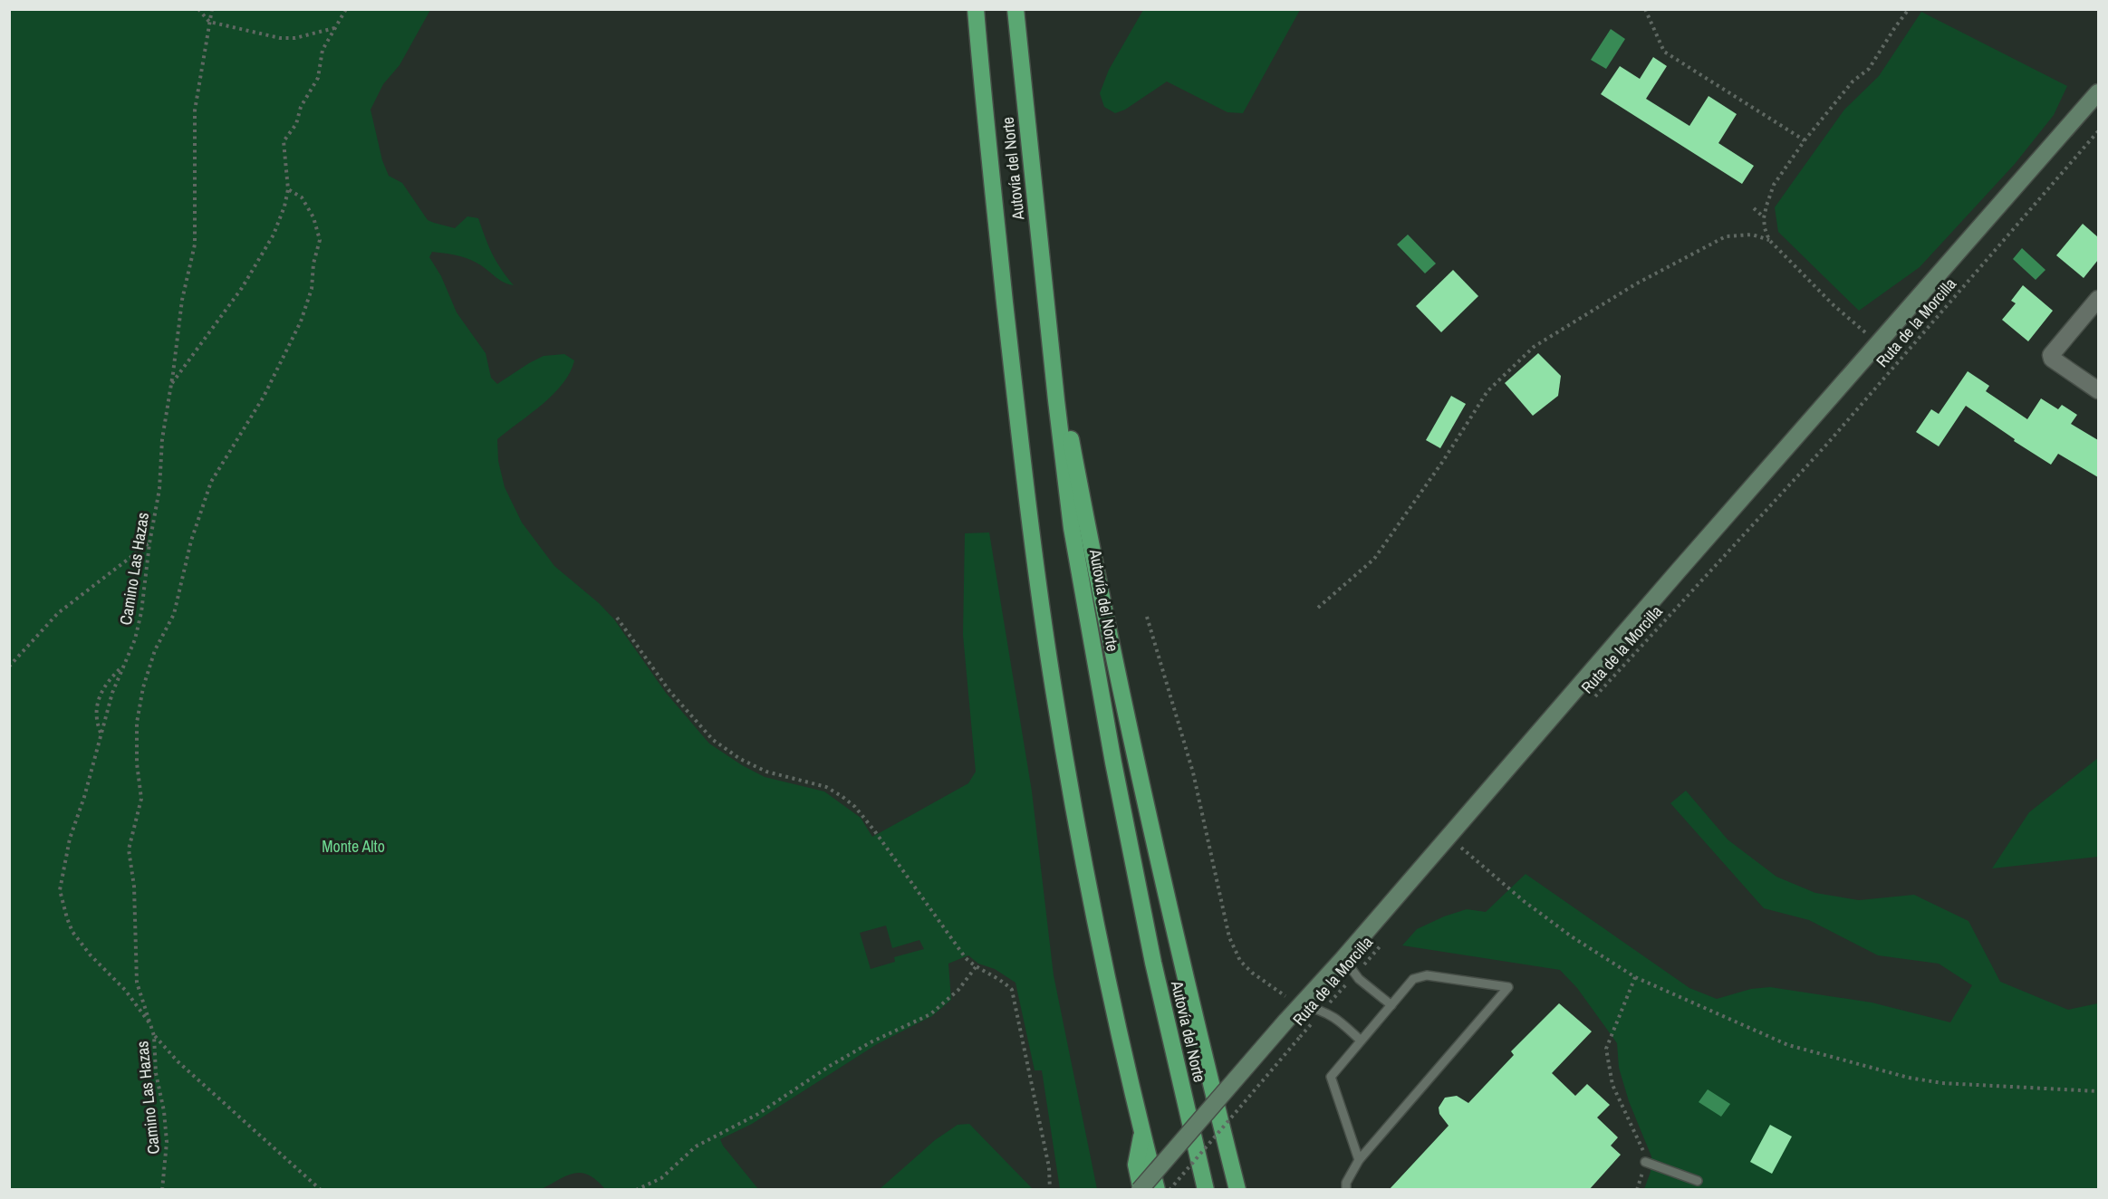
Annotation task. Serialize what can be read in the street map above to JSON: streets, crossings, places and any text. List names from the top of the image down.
{
  "streets": {
    "highway": ["Autovía del Norte"],
    "path": ["Ruta de la Morcilla", "Camino Las Hazas"]
  },
  "parks": ["Monte Alto"]
}
